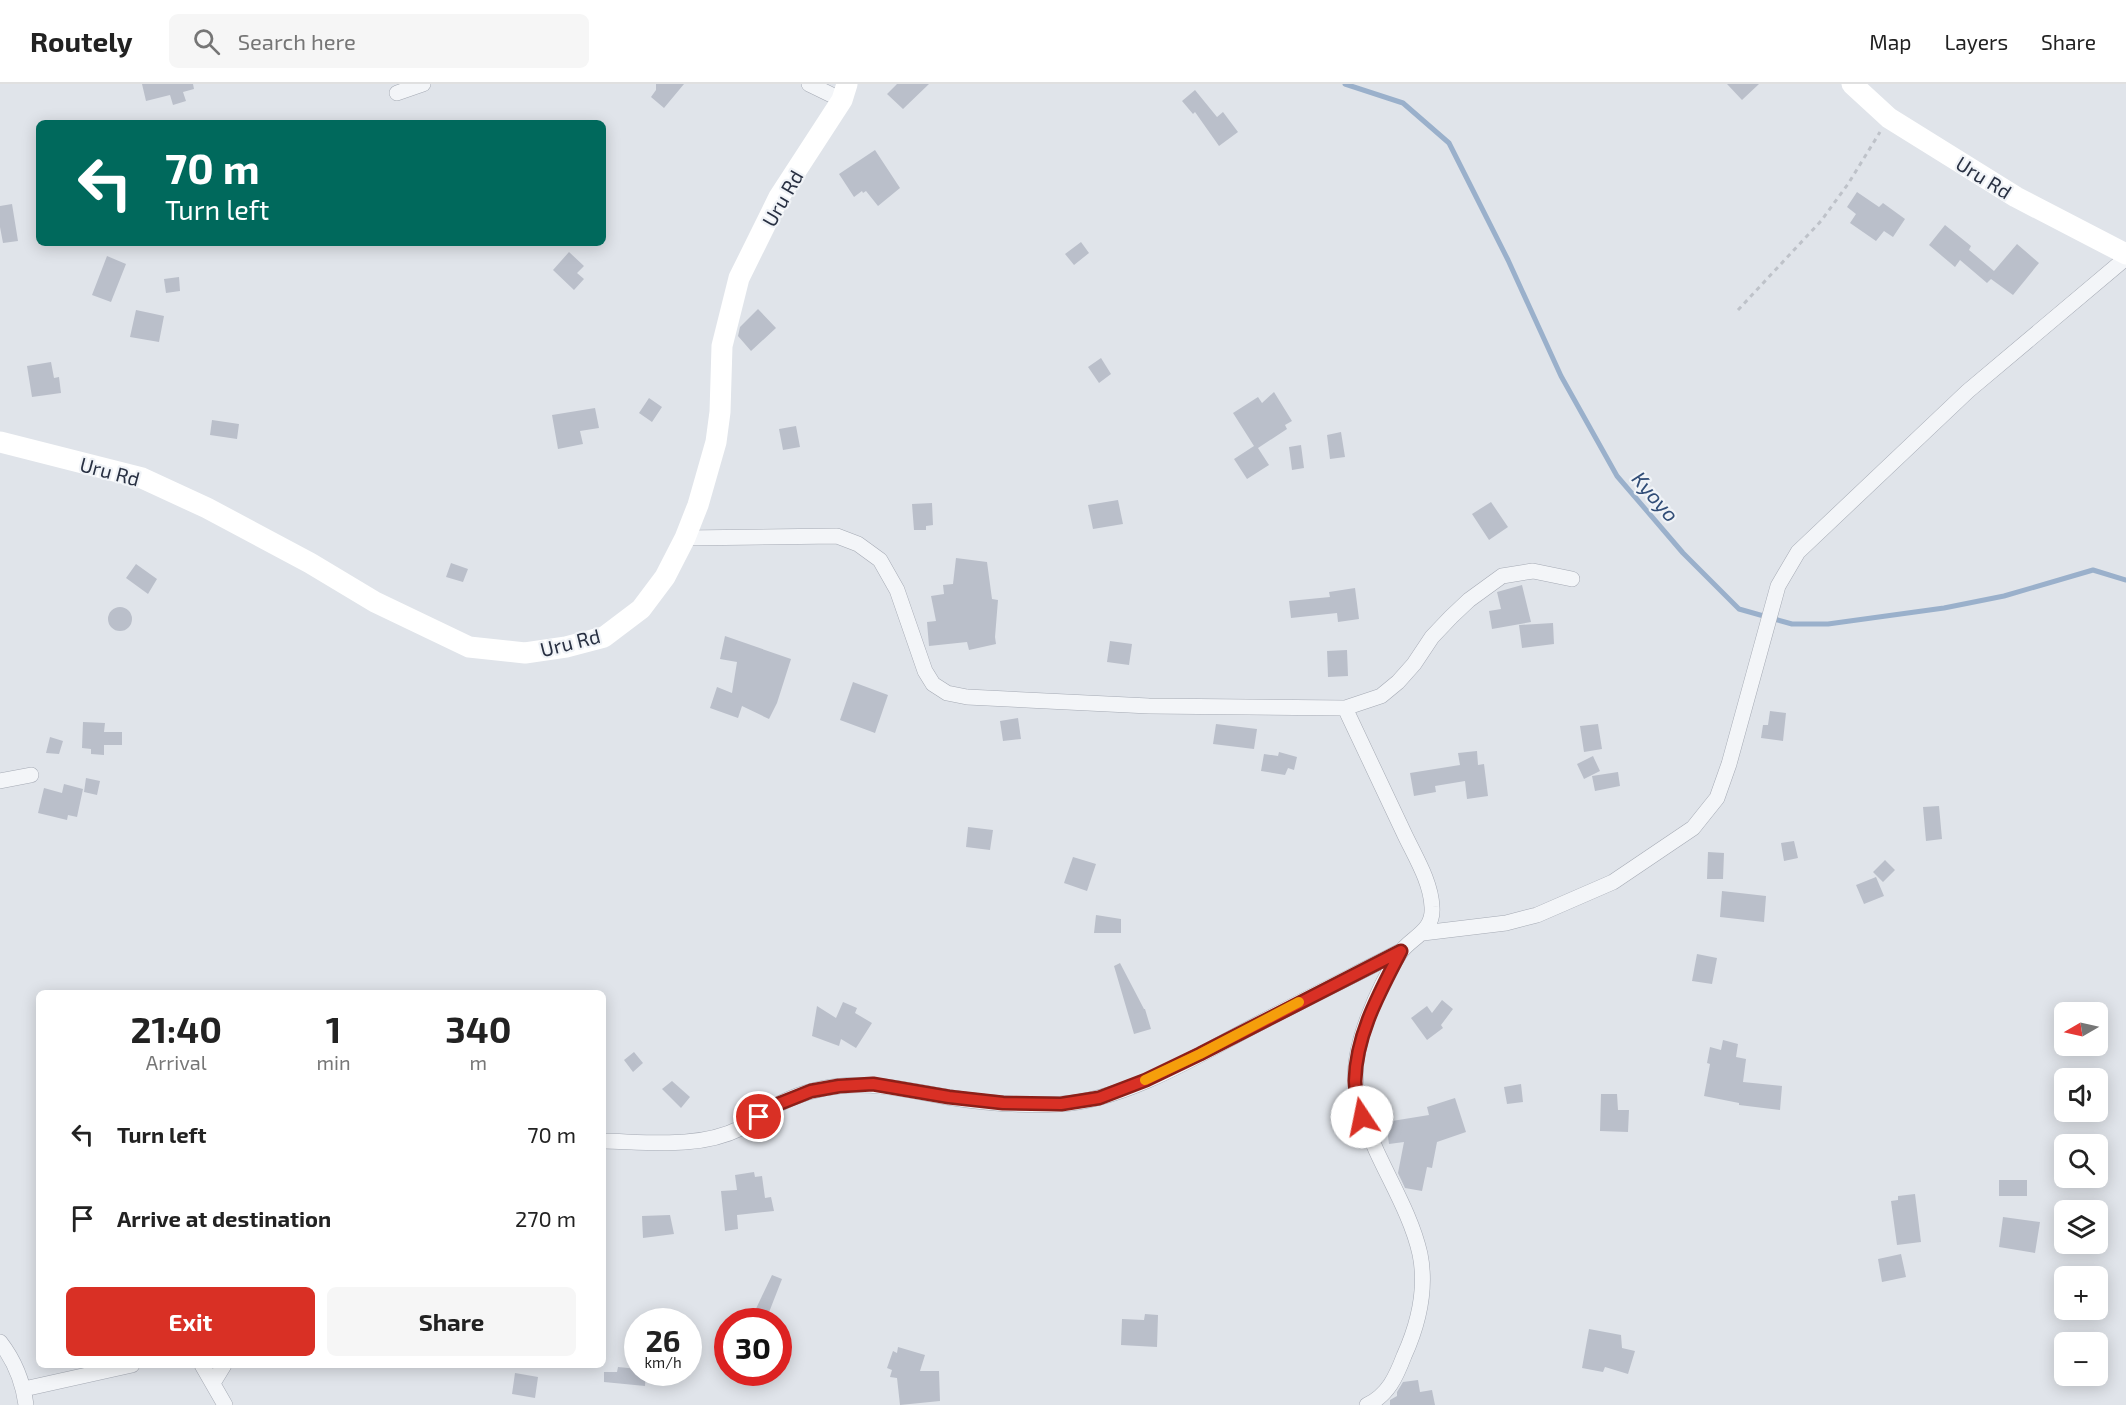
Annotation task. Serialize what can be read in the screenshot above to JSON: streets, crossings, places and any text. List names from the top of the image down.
{
  "streets": {
    "street": ["Uru Rd"]
  },
  "water": ["Kyoyo"],
  "north": "left",
  "page": {
    "header": "Routely",
    "search": "Search here",
    "nav": ["Map", "Layers", "Share"],
    "turn": ["70 m", "Turn left"],
    "eta": [
      "21:40",
      "Arrival",
      "1",
      "min",
      "340",
      "m"
    ],
    "map_buttons": ["+", "−"],
    "list": [
      {
        "name": "Turn left",
        "value": "70 m"
      },
      {
        "name": "Arrive at destination",
        "value": "270 m"
      }
    ],
    "buttons": ["Exit", "Share"],
    "speed": "26 km/h",
    "limit": "30"
  }
}
